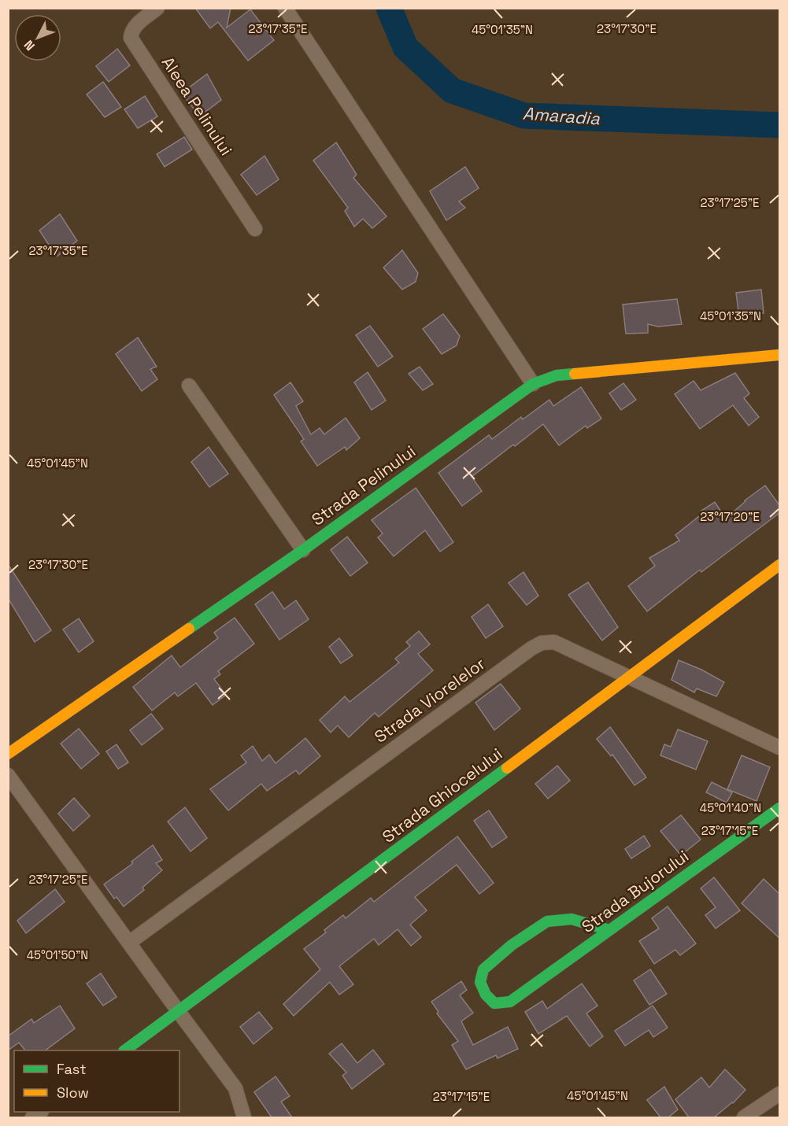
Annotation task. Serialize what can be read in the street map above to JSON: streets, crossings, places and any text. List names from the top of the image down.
{
  "streets": {
    "street": [
      "Aleea Pelinului",
      "Strada Pelinului",
      "Strada Viorelelor",
      "Strada Ghiocelului",
      "Strada Bujorului"
    ]
  },
  "crossings": [
    ["Strada Viorelelor", "Strada Ghiocelului"]
  ],
  "water": ["Amaradia"],
  "legend": ["Fast", "Slow"],
  "north": "bottom left",
  "coordinates": [
    "23°17'35\"E",
    "23°17'30\"E",
    "45°01'35\"N",
    "23°17'25\"E",
    "45°01'45\"N",
    "23°17'20\"E",
    "45°01'40\"N",
    "23°17'15\"E",
    "45°01'50\"N"
  ]
}
